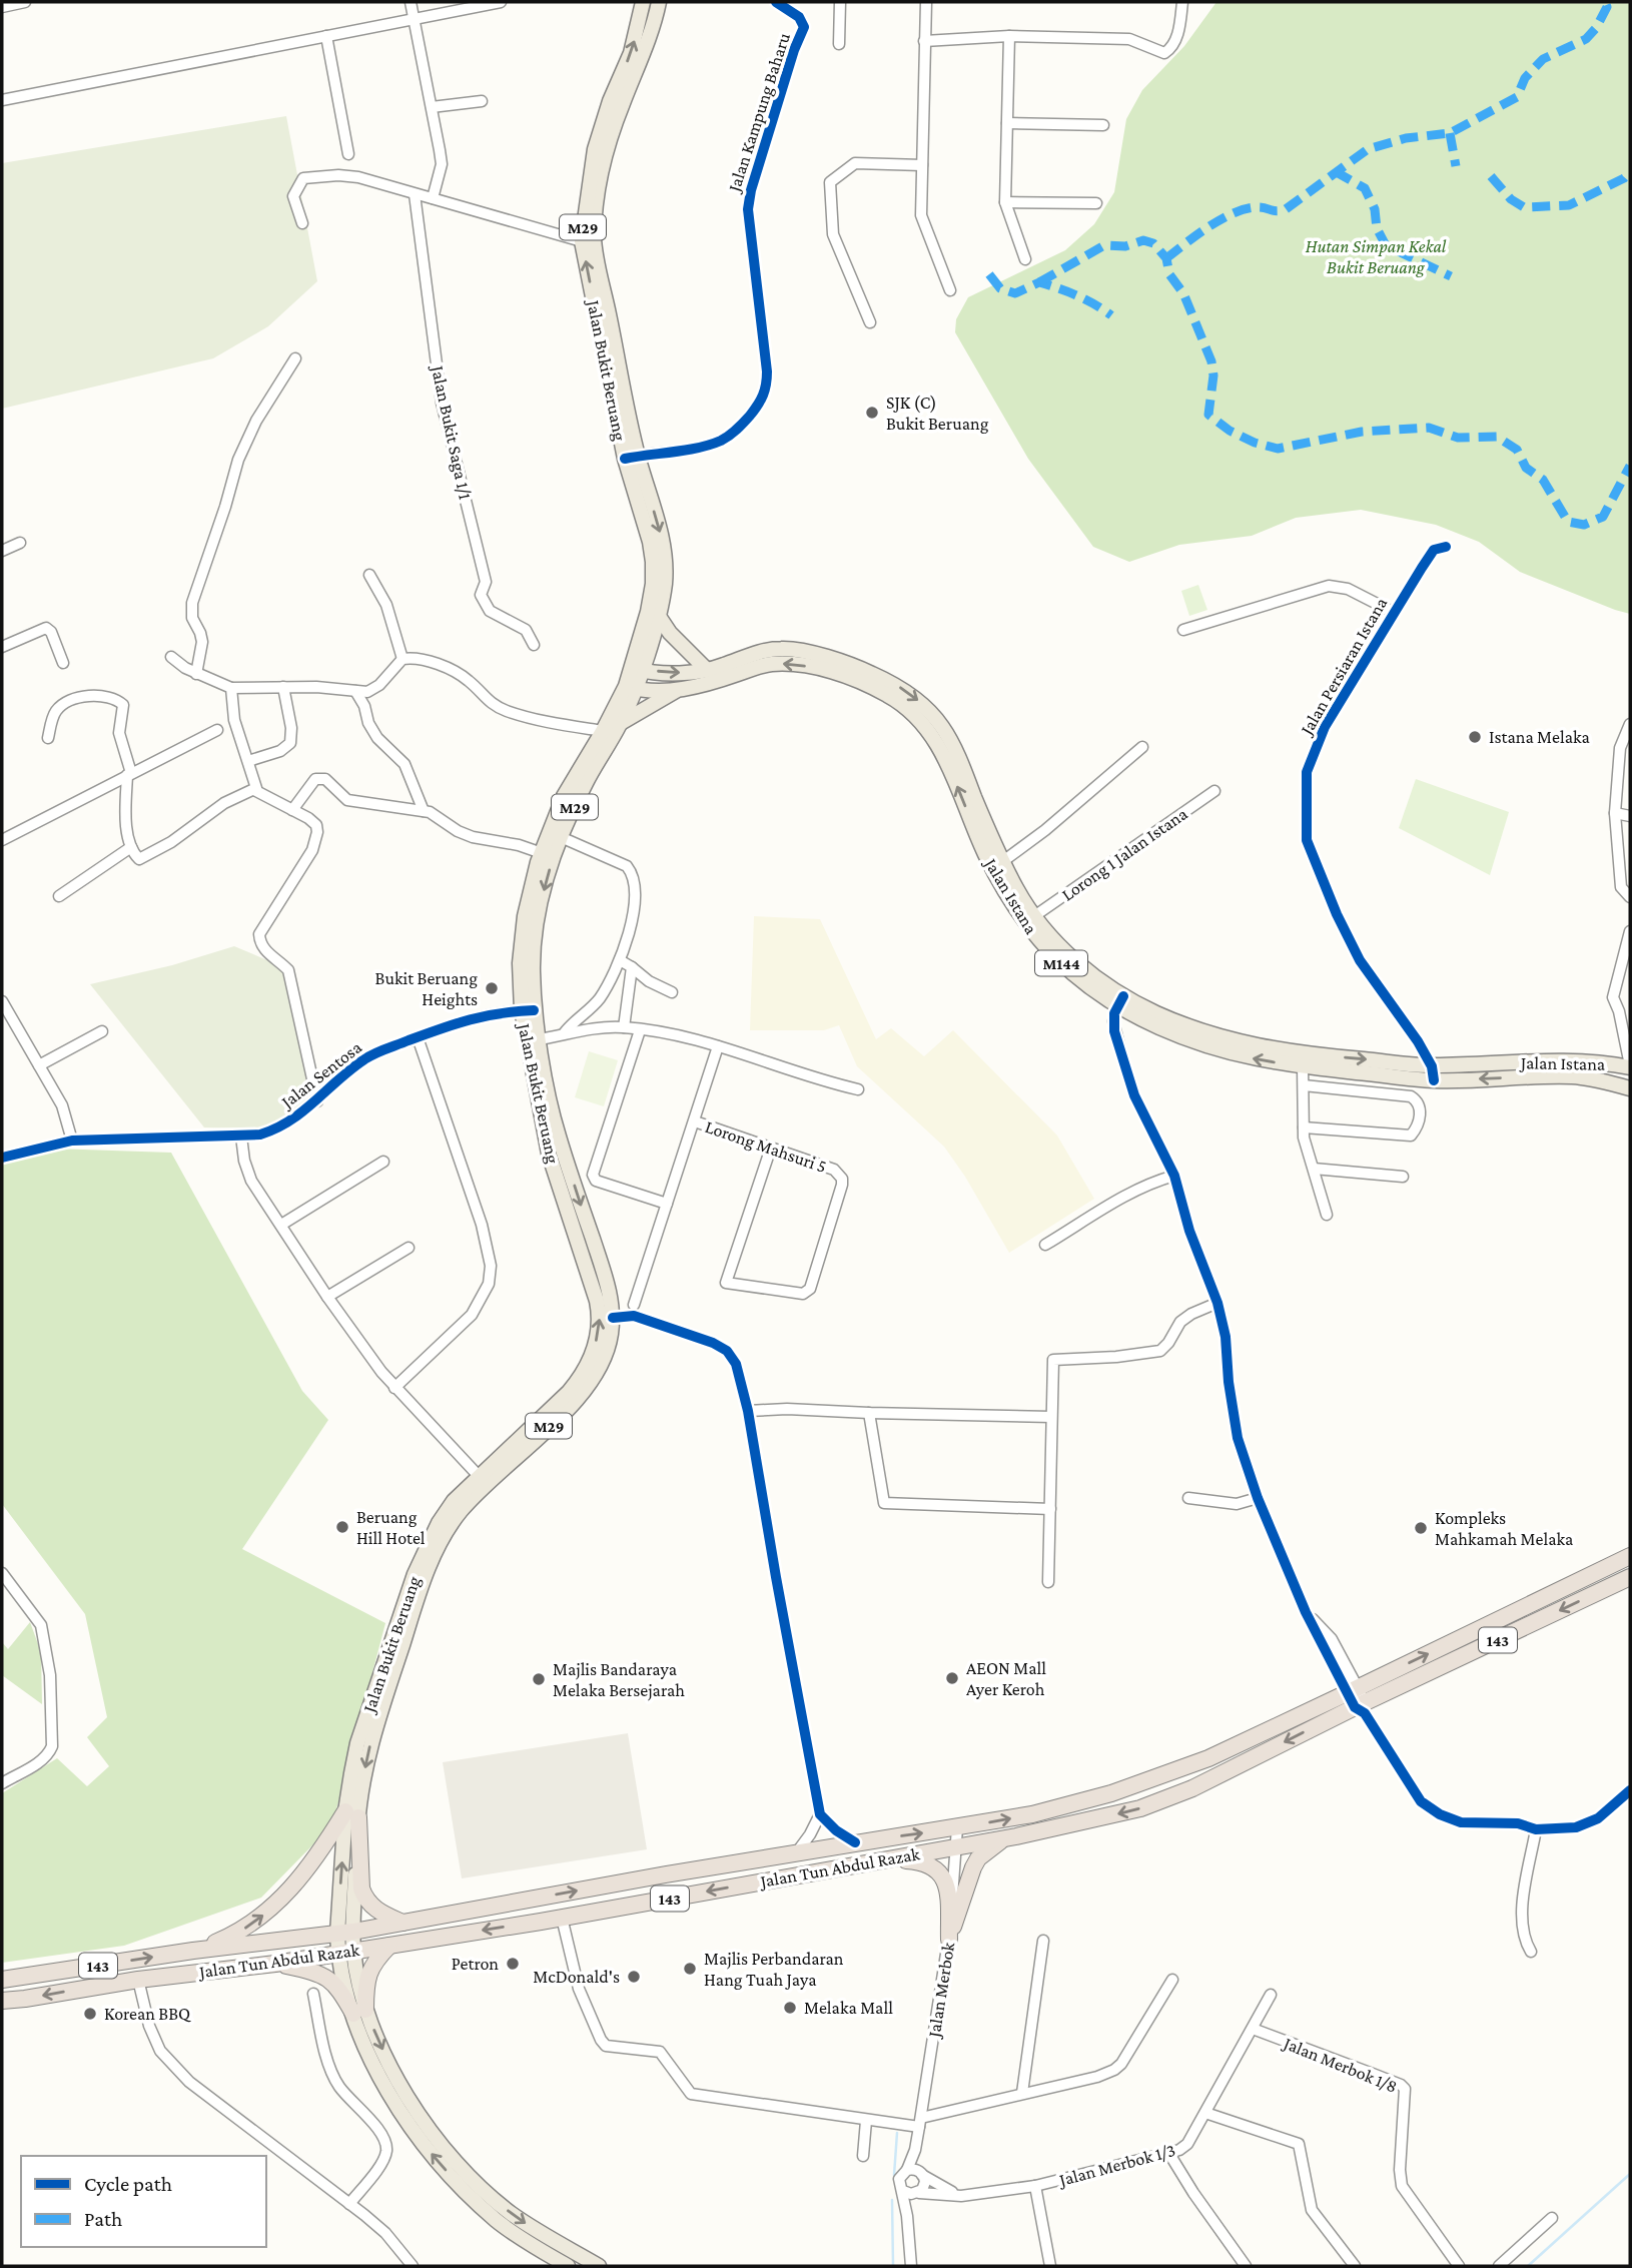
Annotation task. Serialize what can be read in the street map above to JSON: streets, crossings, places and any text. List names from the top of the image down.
{
  "streets": {
    "highway": ["143", "Jalan Tun Abdul Razak"],
    "main road": [
      "M29",
      "Jalan Bukit Beruang",
      "Jalan Istana",
      "M144"
    ],
    "street": [
      "Jalan Kampung Baharu",
      "Jalan Bukit Saga 1/1",
      "Jalan Persiaran Istana",
      "Lorong 1 Jalan Istana",
      "Jalan Sentosa",
      "Lorong Mahsuri 5",
      "Jalan Merbok",
      "Jalan Merbok 1/8",
      "Jalan Merbok 1/3"
    ]
  },
  "crossings": [
    ["Jalan Kampung Baharu", "Jalan Bukit Beruang"],
    ["Jalan Bukit Beruang", "Jalan Istana"],
    ["Jalan Bukit Beruang", "Jalan Sentosa"],
    ["Jalan Bukit Beruang", "Jalan Tun Abdul Razak"],
    ["Jalan Persiaran Istana", "Jalan Istana"],
    ["Lorong 1 Jalan Istana", "Jalan Istana"],
    ["Jalan Tun Abdul Razak", "Jalan Merbok"],
    ["Jalan Merbok 1/8", "Jalan Merbok 1/3"]
  ],
  "parks": ["Hutan Simpan Kekal Bukit Beruang"],
  "places": [
    "SJK (C) Bukit Beruang",
    "Istana Melaka",
    "Bukit Beruang Heights",
    "Beruang Hill Hotel",
    "Kompleks Mahkamah Melaka",
    "AEON Mall Ayer Keroh",
    "Majlis Bandaraya Melaka Bersejarah",
    "Petron",
    "Majlis Perbandaran Hang Tuah Jaya",
    "McDonald's",
    "Melaka Mall",
    "Korean BBQ"
  ],
  "legend": ["Cycle path", "Path"]
}
